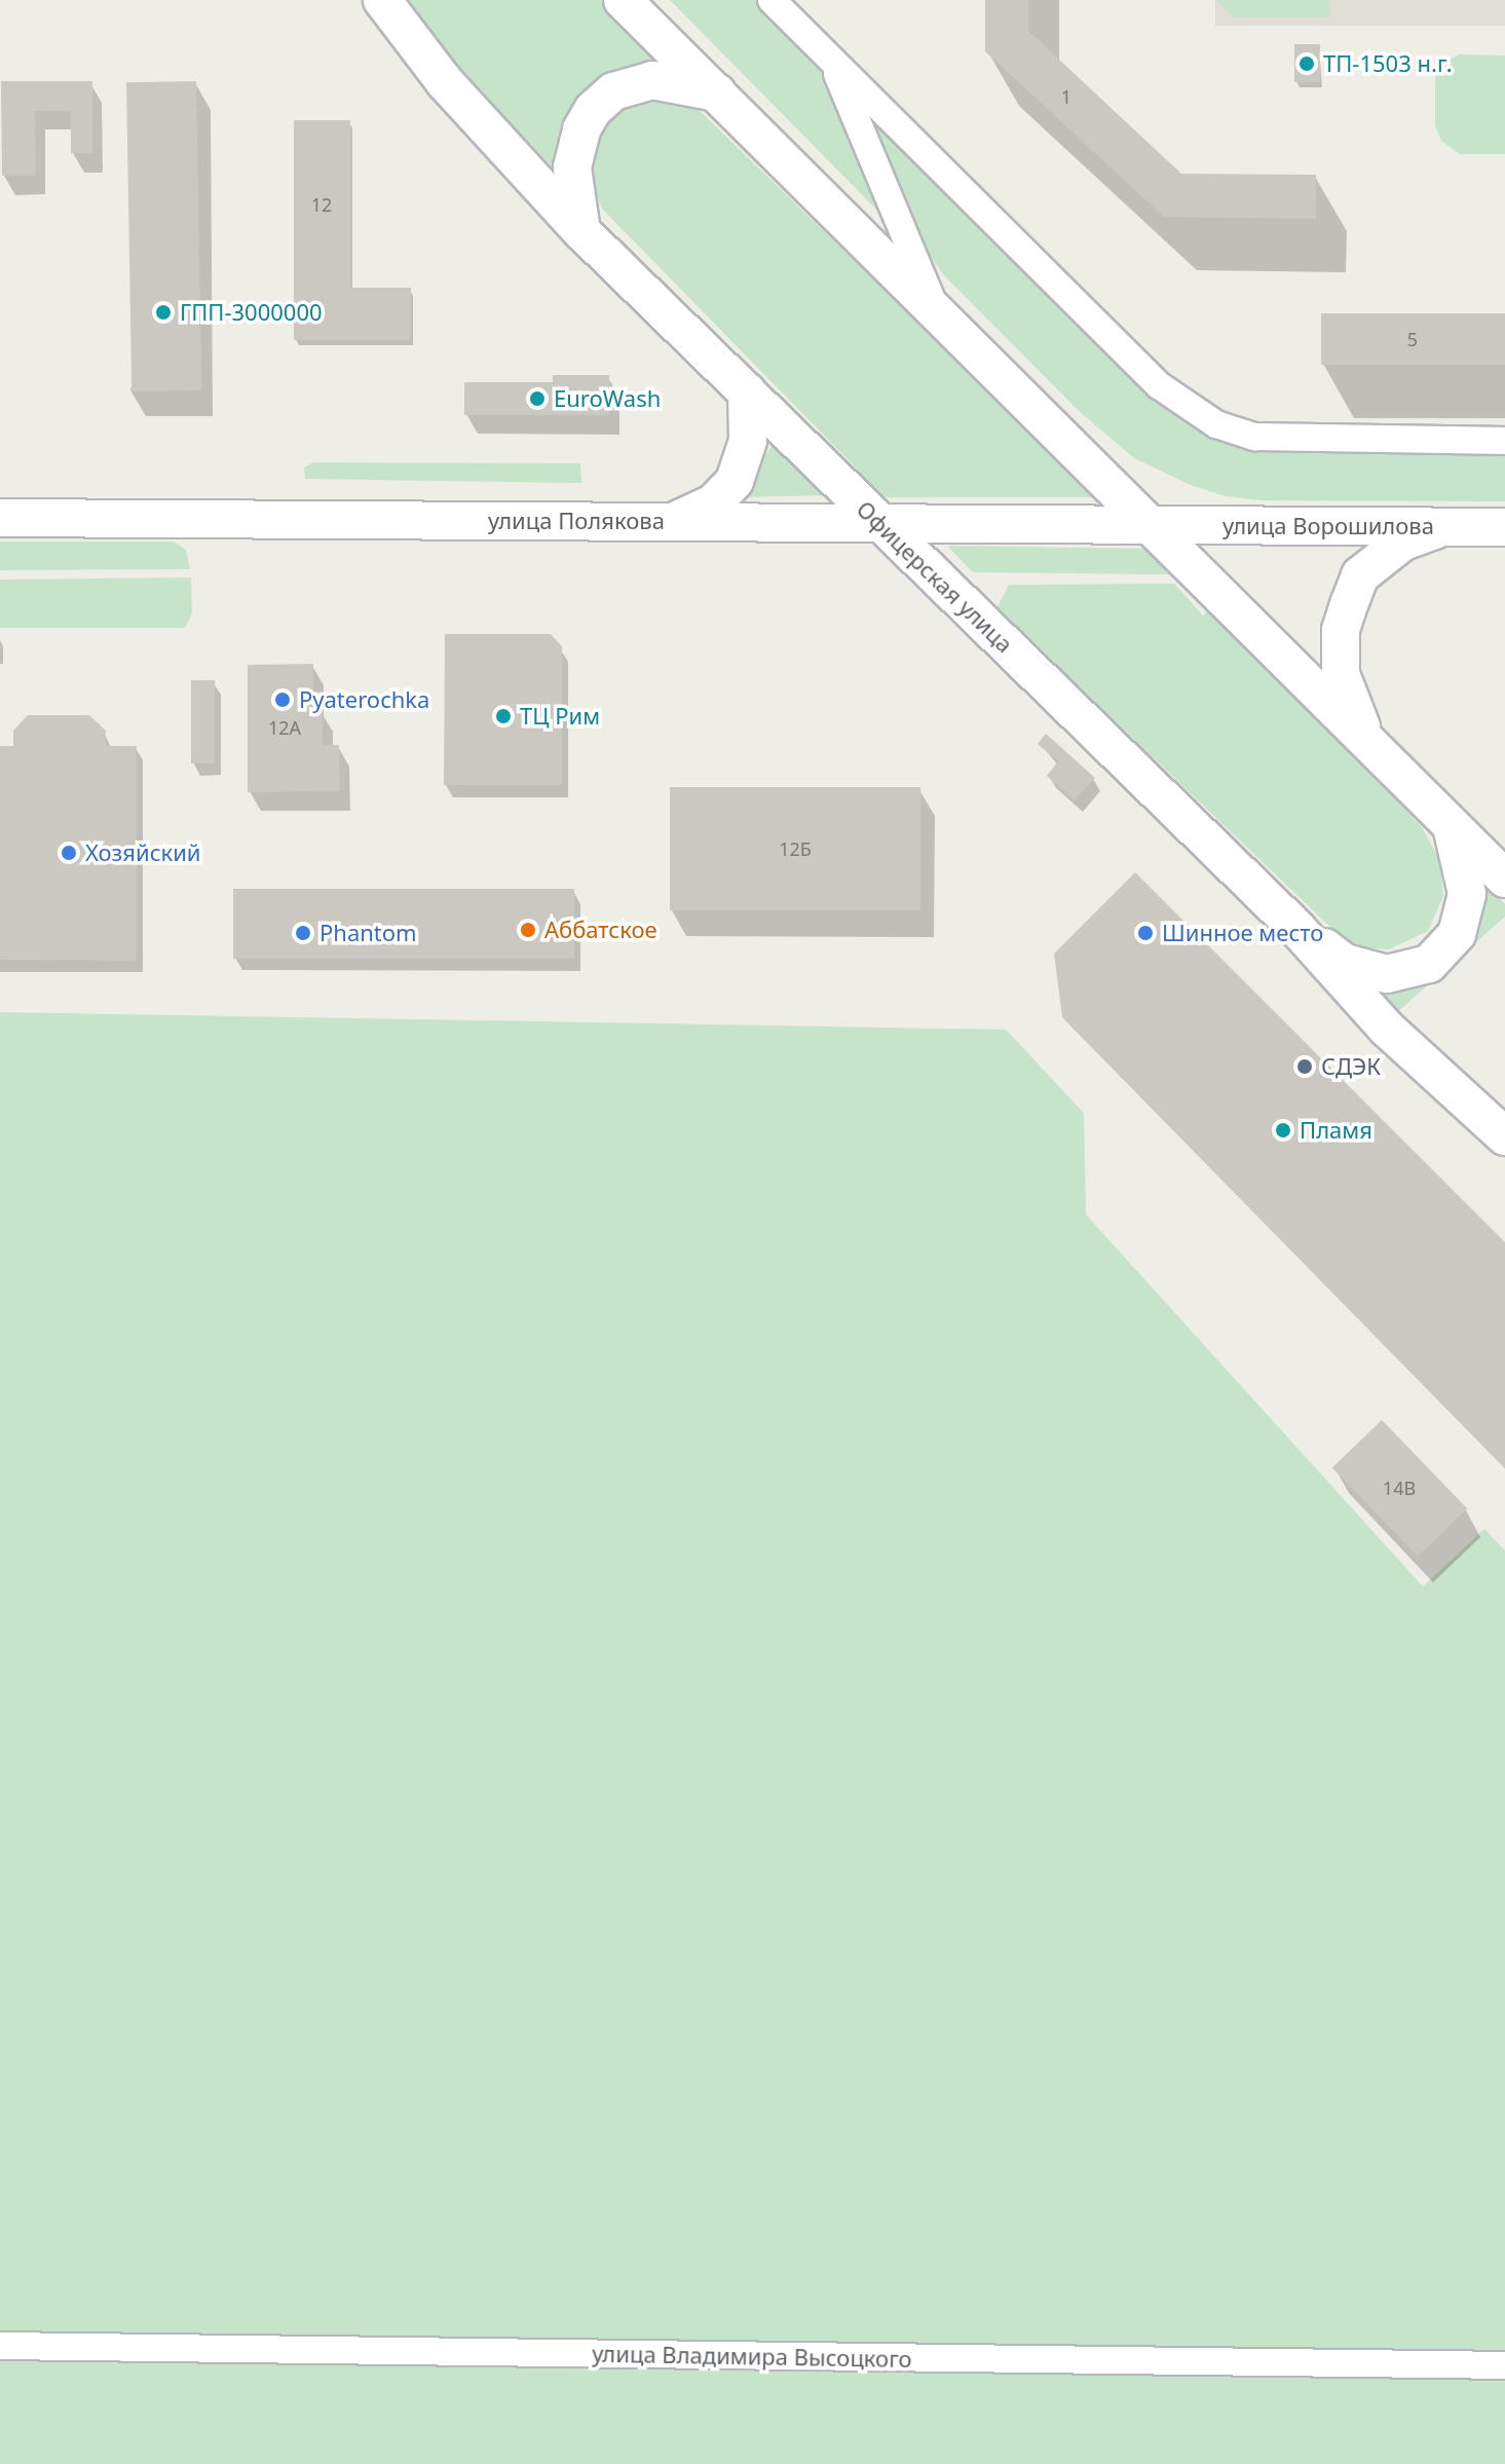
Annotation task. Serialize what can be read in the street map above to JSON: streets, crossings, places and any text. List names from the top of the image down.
{
  "streets": {
    "main road": ["улица Полякова", "улица Ворошилова", "Офицерская улица"],
    "street": ["улица Владимира Высоцкого"]
  },
  "crossings": [
    ["улица Полякова", "улица Ворошилова"],
    ["улица Полякова", "Офицерская улица"]
  ],
  "places": [
    "ТП-1503 н.г.",
    "ГПП-3000000",
    "EuroWash",
    "Pyaterochka",
    "ТЦ Рим",
    "Хозяйский",
    "Аббатское",
    "Phantom",
    "Шинное место",
    "СДЭК",
    "Пламя"
  ],
  "house_numbers": [
    "1",
    "12",
    "5",
    "12А",
    "12Б",
    "14В"
  ]
}
